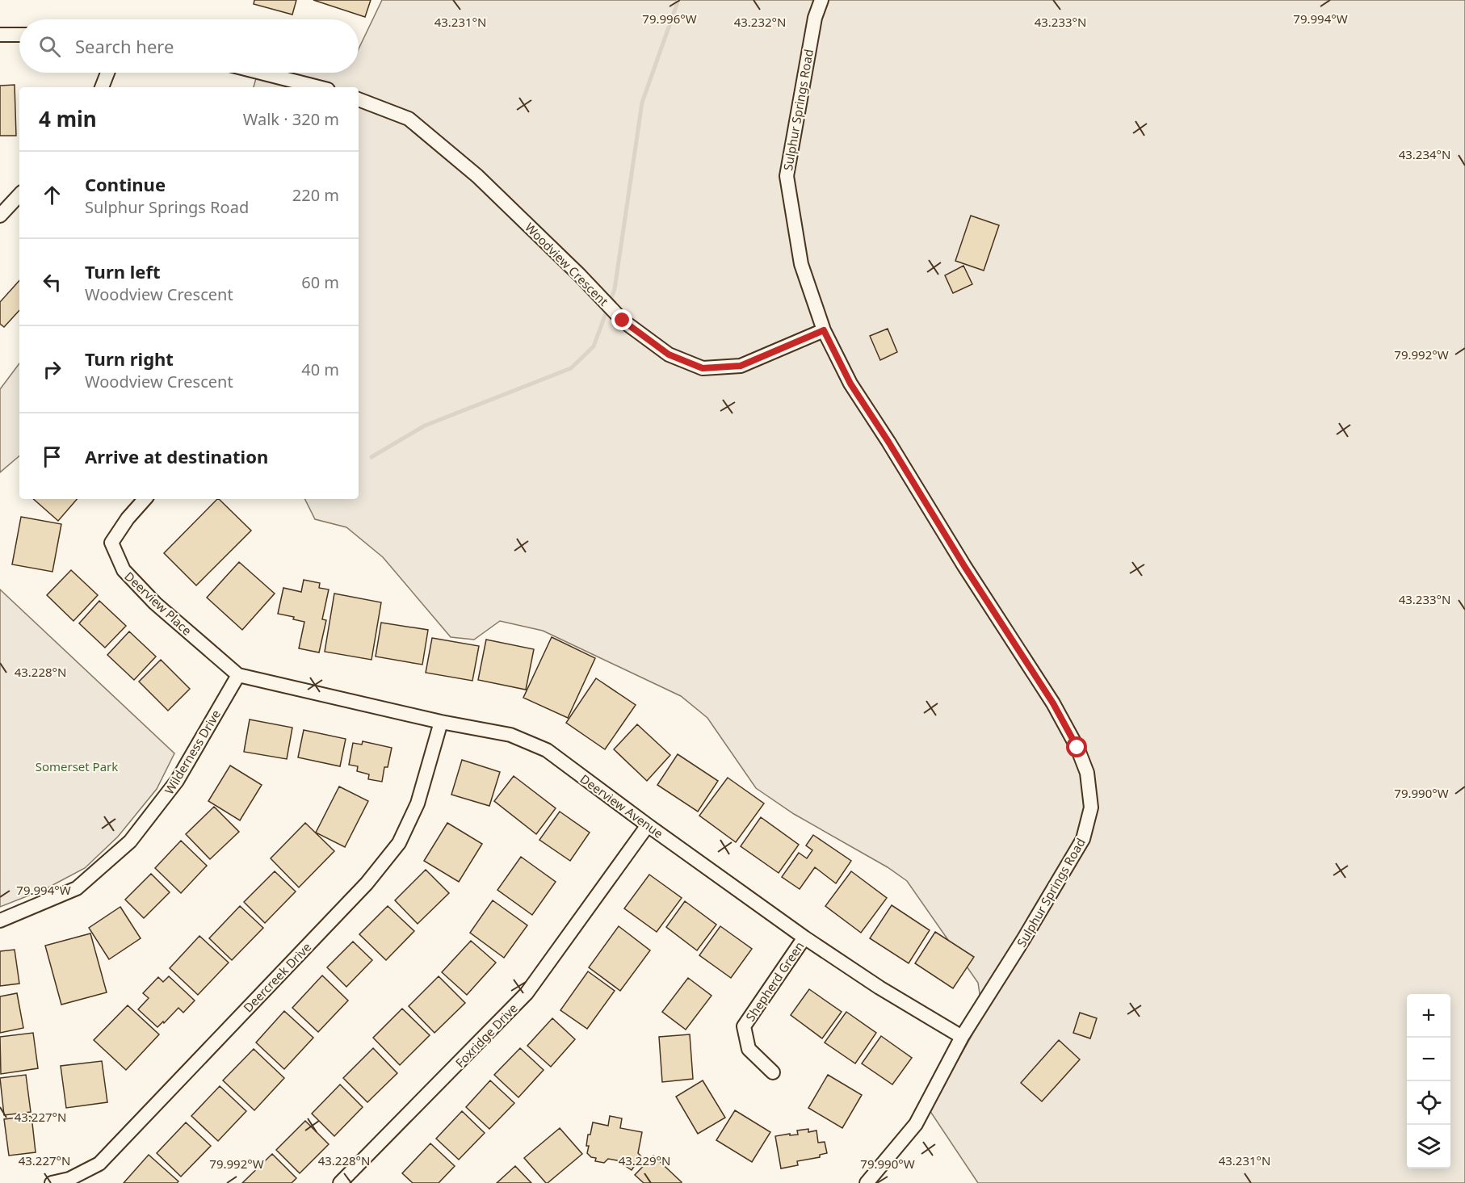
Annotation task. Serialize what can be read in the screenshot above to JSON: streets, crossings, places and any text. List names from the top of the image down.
{
  "streets": {
    "street": [
      "Sulphur Springs Road",
      "Woodview Crescent",
      "Deerview Place",
      "Wilderness Drive",
      "Deerview Avenue",
      "Deercreek Drive",
      "Shepherd Green",
      "Foxridge Drive"
    ]
  },
  "crossings": [
    ["Sulphur Springs Road", "Woodview Crescent"],
    ["Sulphur Springs Road", "Deerview Avenue"],
    ["Deerview Place", "Wilderness Drive"],
    ["Deerview Place", "Deerview Avenue"],
    ["Wilderness Drive", "Deerview Avenue"],
    ["Deerview Avenue", "Deercreek Drive"],
    ["Deerview Avenue", "Shepherd Green"],
    ["Deerview Avenue", "Foxridge Drive"]
  ],
  "parks": ["Somerset Park"],
  "page": {
    "search": "Search here",
    "heading": ["4 min", "Walk · 320 m"],
    "list": [
      ["Continue", "Sulphur Springs Road", "220 m"],
      ["Turn left", "Woodview Crescent", "60 m"],
      ["Turn right", "Woodview Crescent", "40 m"],
      "Arrive at destination"
    ],
    "map_buttons": ["+", "−"]
  },
  "coordinates": [
    "79.996°W",
    "79.994°W",
    "43.231°N",
    "43.232°N",
    "43.233°N",
    "43.234°N",
    "79.992°W",
    "43.228°N",
    "79.990°W",
    "43.227°N",
    "43.229°N"
  ]
}
